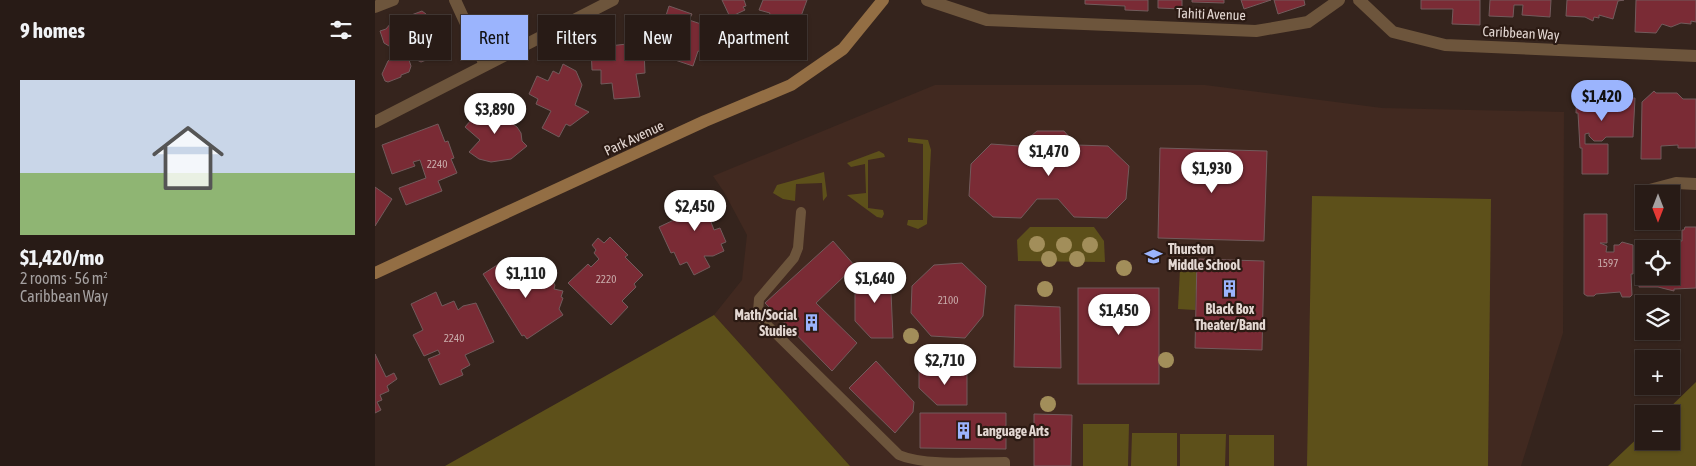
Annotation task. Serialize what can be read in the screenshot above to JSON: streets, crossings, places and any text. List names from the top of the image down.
{
  "streets": {
    "main road": ["Park Avenue"],
    "street": ["Tahiti Avenue", "Caribbean Way"]
  },
  "places": {
    "school or university": ["Thurston Middle School"],
    "building": ["Black Box Theater/Band", "Math/Social Studies", "Language Arts"]
  },
  "house_numbers": [
    "2240",
    "1597",
    "2220",
    "2100",
    "2240"
  ],
  "north": "bottom",
  "page": {
    "heading": "9 homes",
    "chip": [
      "Buy",
      "Rent",
      "Filters",
      "New",
      "Apartment"
    ],
    "list": [
      {
        "name": "$1,420/mo",
        "note": "2 rooms · 56 m² · Caribbean Way"
      }
    ],
    "price": [
      "$1,420",
      "$3,890",
      "$1,470",
      "$1,930",
      "$2,450",
      "$1,110",
      "$1,640",
      "$1,450",
      "$2,710"
    ],
    "map_buttons": ["+", "−"]
  }
}
